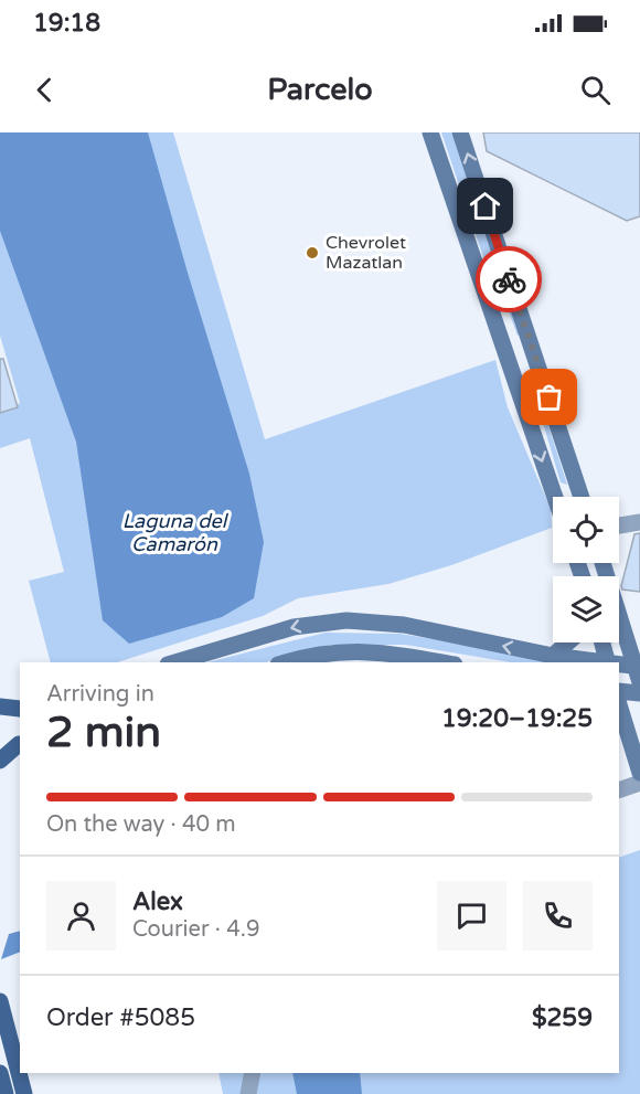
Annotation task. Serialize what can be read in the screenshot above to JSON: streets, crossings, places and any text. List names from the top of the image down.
{
  "water": ["Laguna del Camarón"],
  "places": ["Chevrolet Mazatlan"],
  "page": {
    "status": "19:18",
    "header": "Parcelo",
    "heading": ["2 min", "Arriving in", "19:20–19:25"],
    "panel": [
      "Alex",
      "Courier · 4.9",
      "Order #5085",
      "$259"
    ],
    "bar": "On the way · 40 m"
  }
}
